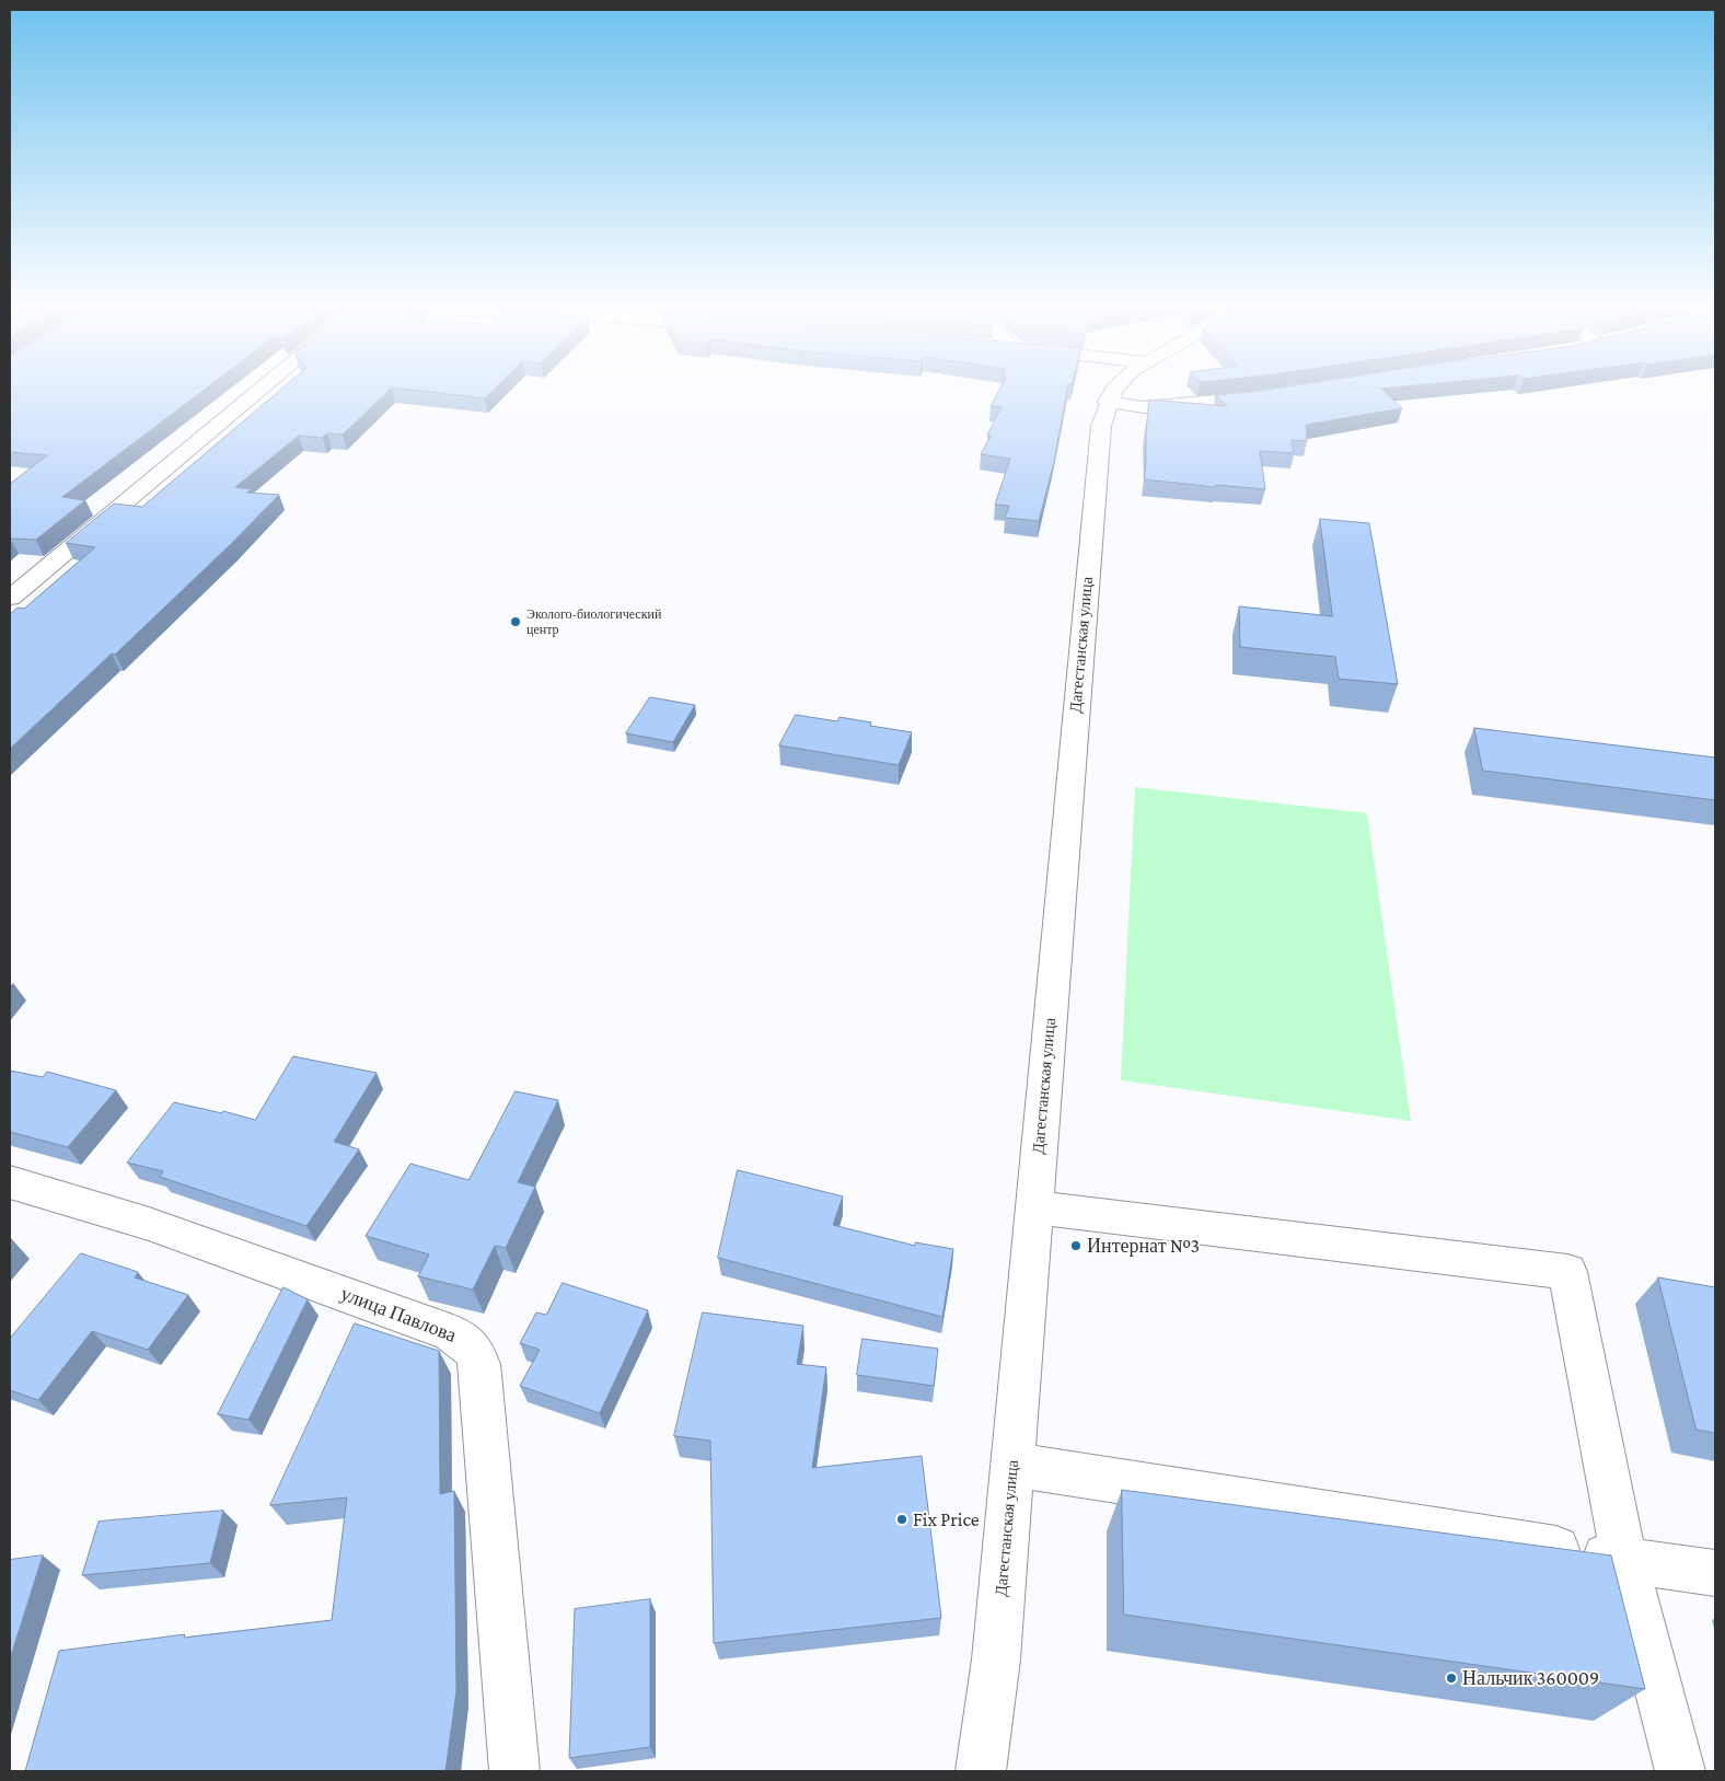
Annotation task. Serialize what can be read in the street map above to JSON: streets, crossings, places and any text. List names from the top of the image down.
{
  "streets": {
    "street": ["Дагестанская улица", "улица Павлова"]
  },
  "places": [
    "Эколого-биологический центр",
    "Интернат №3",
    "Fix Price",
    "Нальчик 360009"
  ]
}
